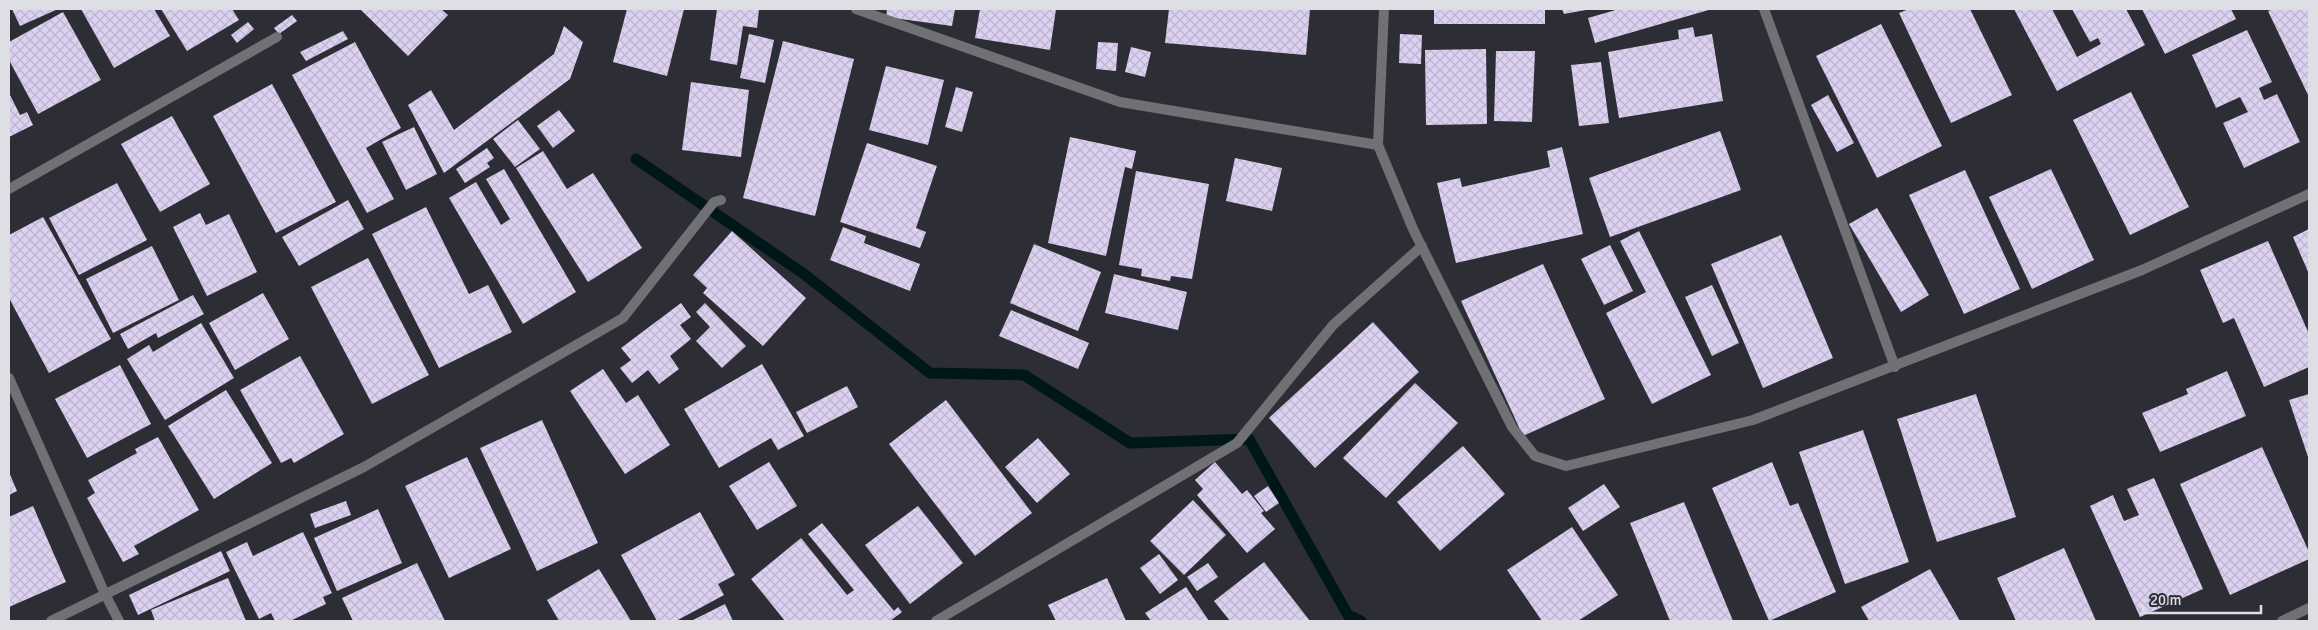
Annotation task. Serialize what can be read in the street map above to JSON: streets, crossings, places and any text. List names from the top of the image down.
{
  "scale_bar": "20 m"
}
